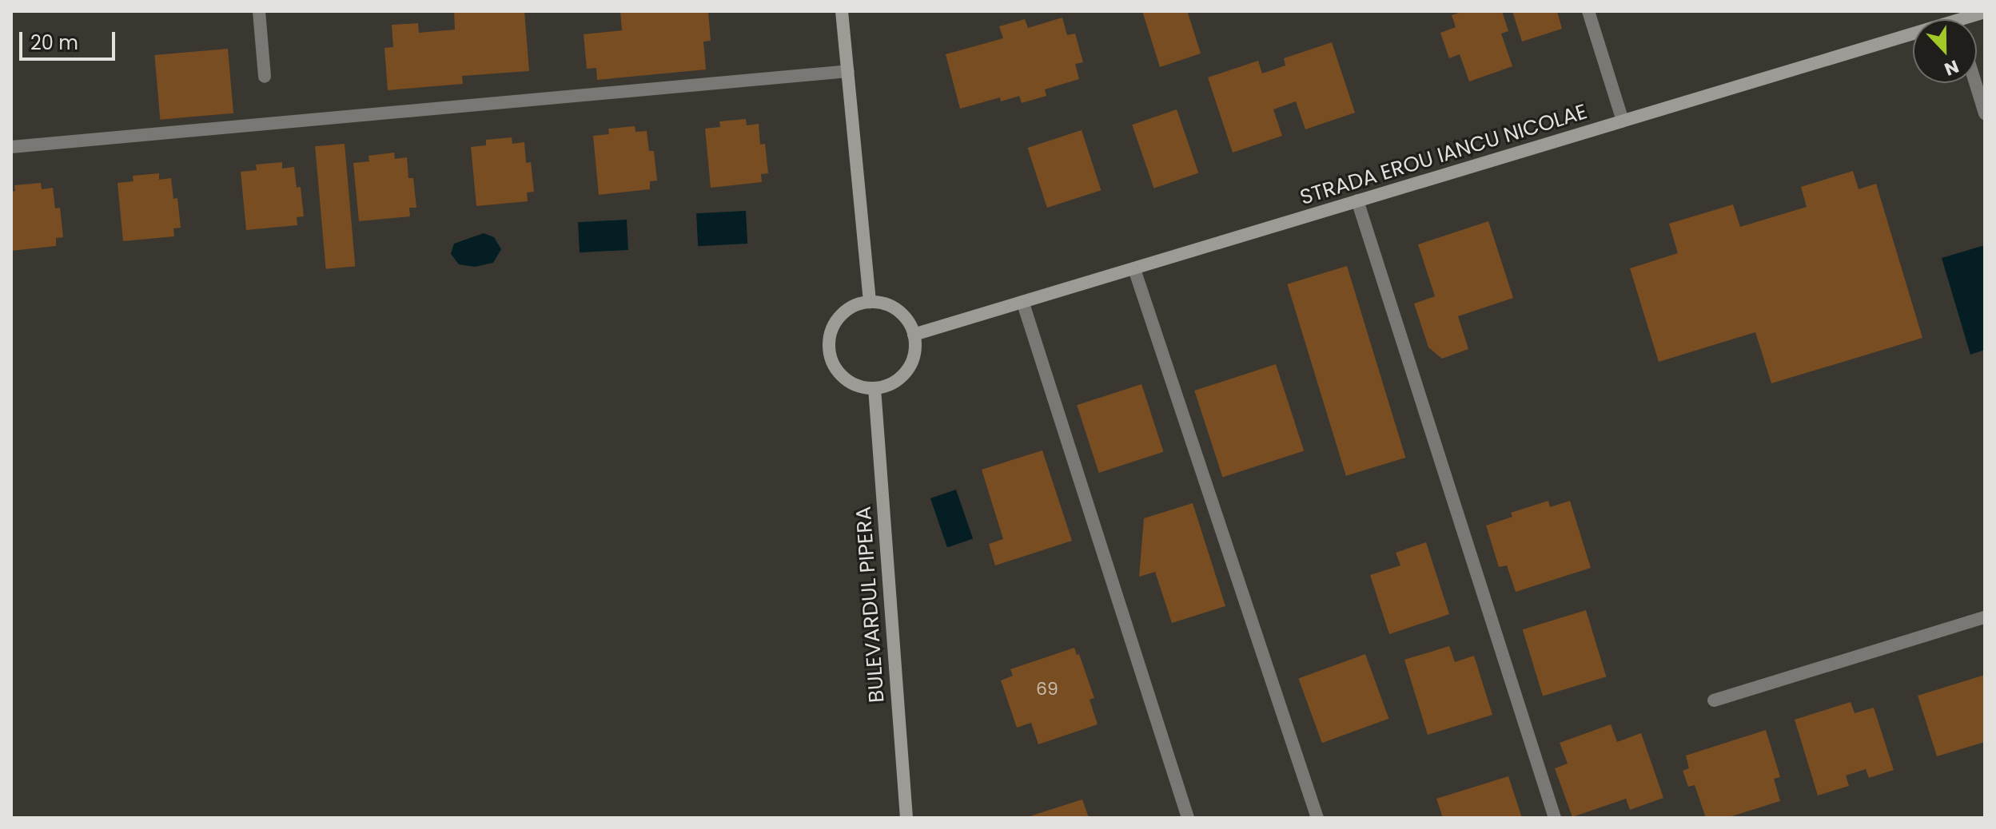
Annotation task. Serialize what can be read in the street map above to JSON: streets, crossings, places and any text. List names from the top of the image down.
{
  "streets": {
    "street": ["STRADA EROU IANCU NICOLAE", "BULEVARDUL PIPERA"]
  },
  "crossings": [
    ["STRADA EROU IANCU NICOLAE", "BULEVARDUL PIPERA"]
  ],
  "house_numbers": ["69"],
  "scale_bar": "20 m",
  "north": "bottom"
}
